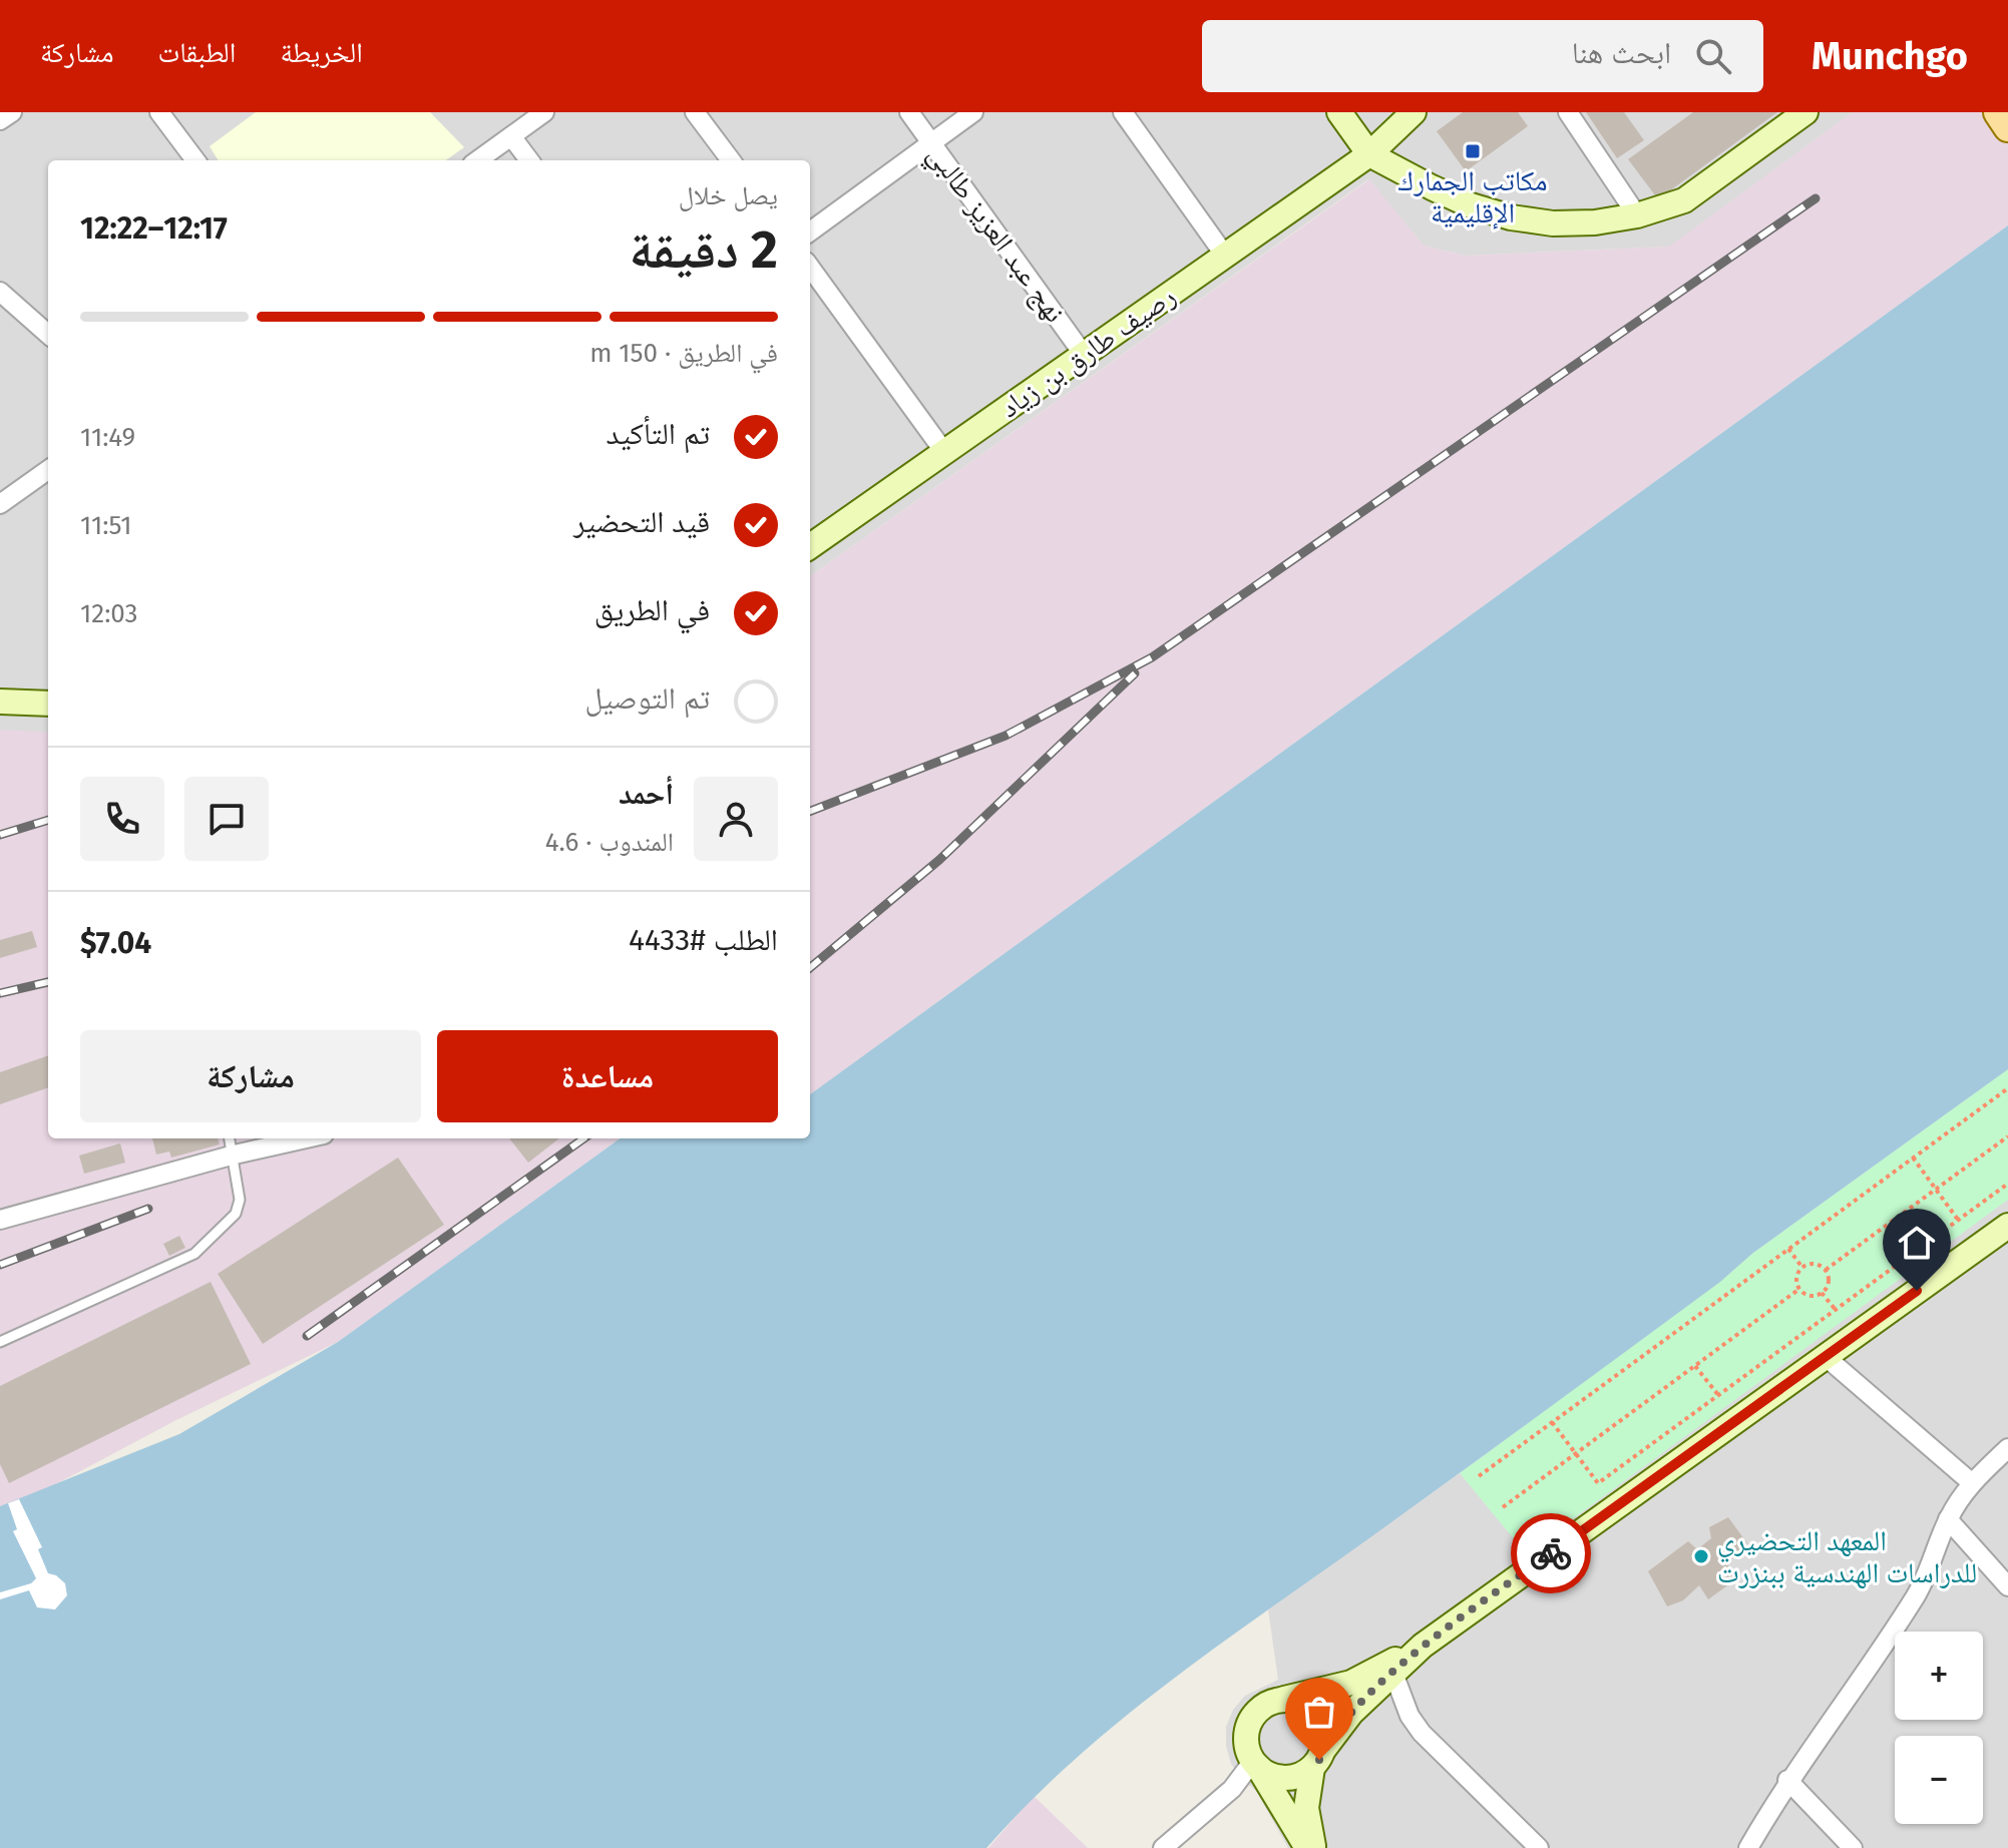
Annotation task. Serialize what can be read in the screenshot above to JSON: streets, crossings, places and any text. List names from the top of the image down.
{
  "streets": {
    "street": ["نهج عبد العزيز طالبي", "رصيف طارق بن زياد"]
  },
  "crossings": [
    ["نهج عبد العزيز طالبي", "رصيف طارق بن زياد"]
  ],
  "places": {
    "transit": ["مكاتب الجمارك الإقليمية"],
    "other": ["المعهد التحضيري للدراسات الهندسية ببنزرت"]
  },
  "page": {
    "header": "Munchgo",
    "search": "ابحث هنا",
    "nav": ["الخريطة", "الطبقات", "مشاركة"],
    "heading": ["2 دقيقة", "يصل خلال", "12:17–12:22"],
    "panel": [
      "أحمد",
      "المندوب · 4.6",
      "الطلب #4433",
      "$7.04"
    ],
    "bar": "في الطريق · 150 m",
    "list": [
      ["تم التأكيد", "11:49"],
      ["قيد التحضير", "11:51"],
      ["في الطريق", "12:03"],
      "تم التوصيل"
    ],
    "buttons": ["مساعدة", "مشاركة"],
    "map_buttons": ["+", "−"]
  }
}
